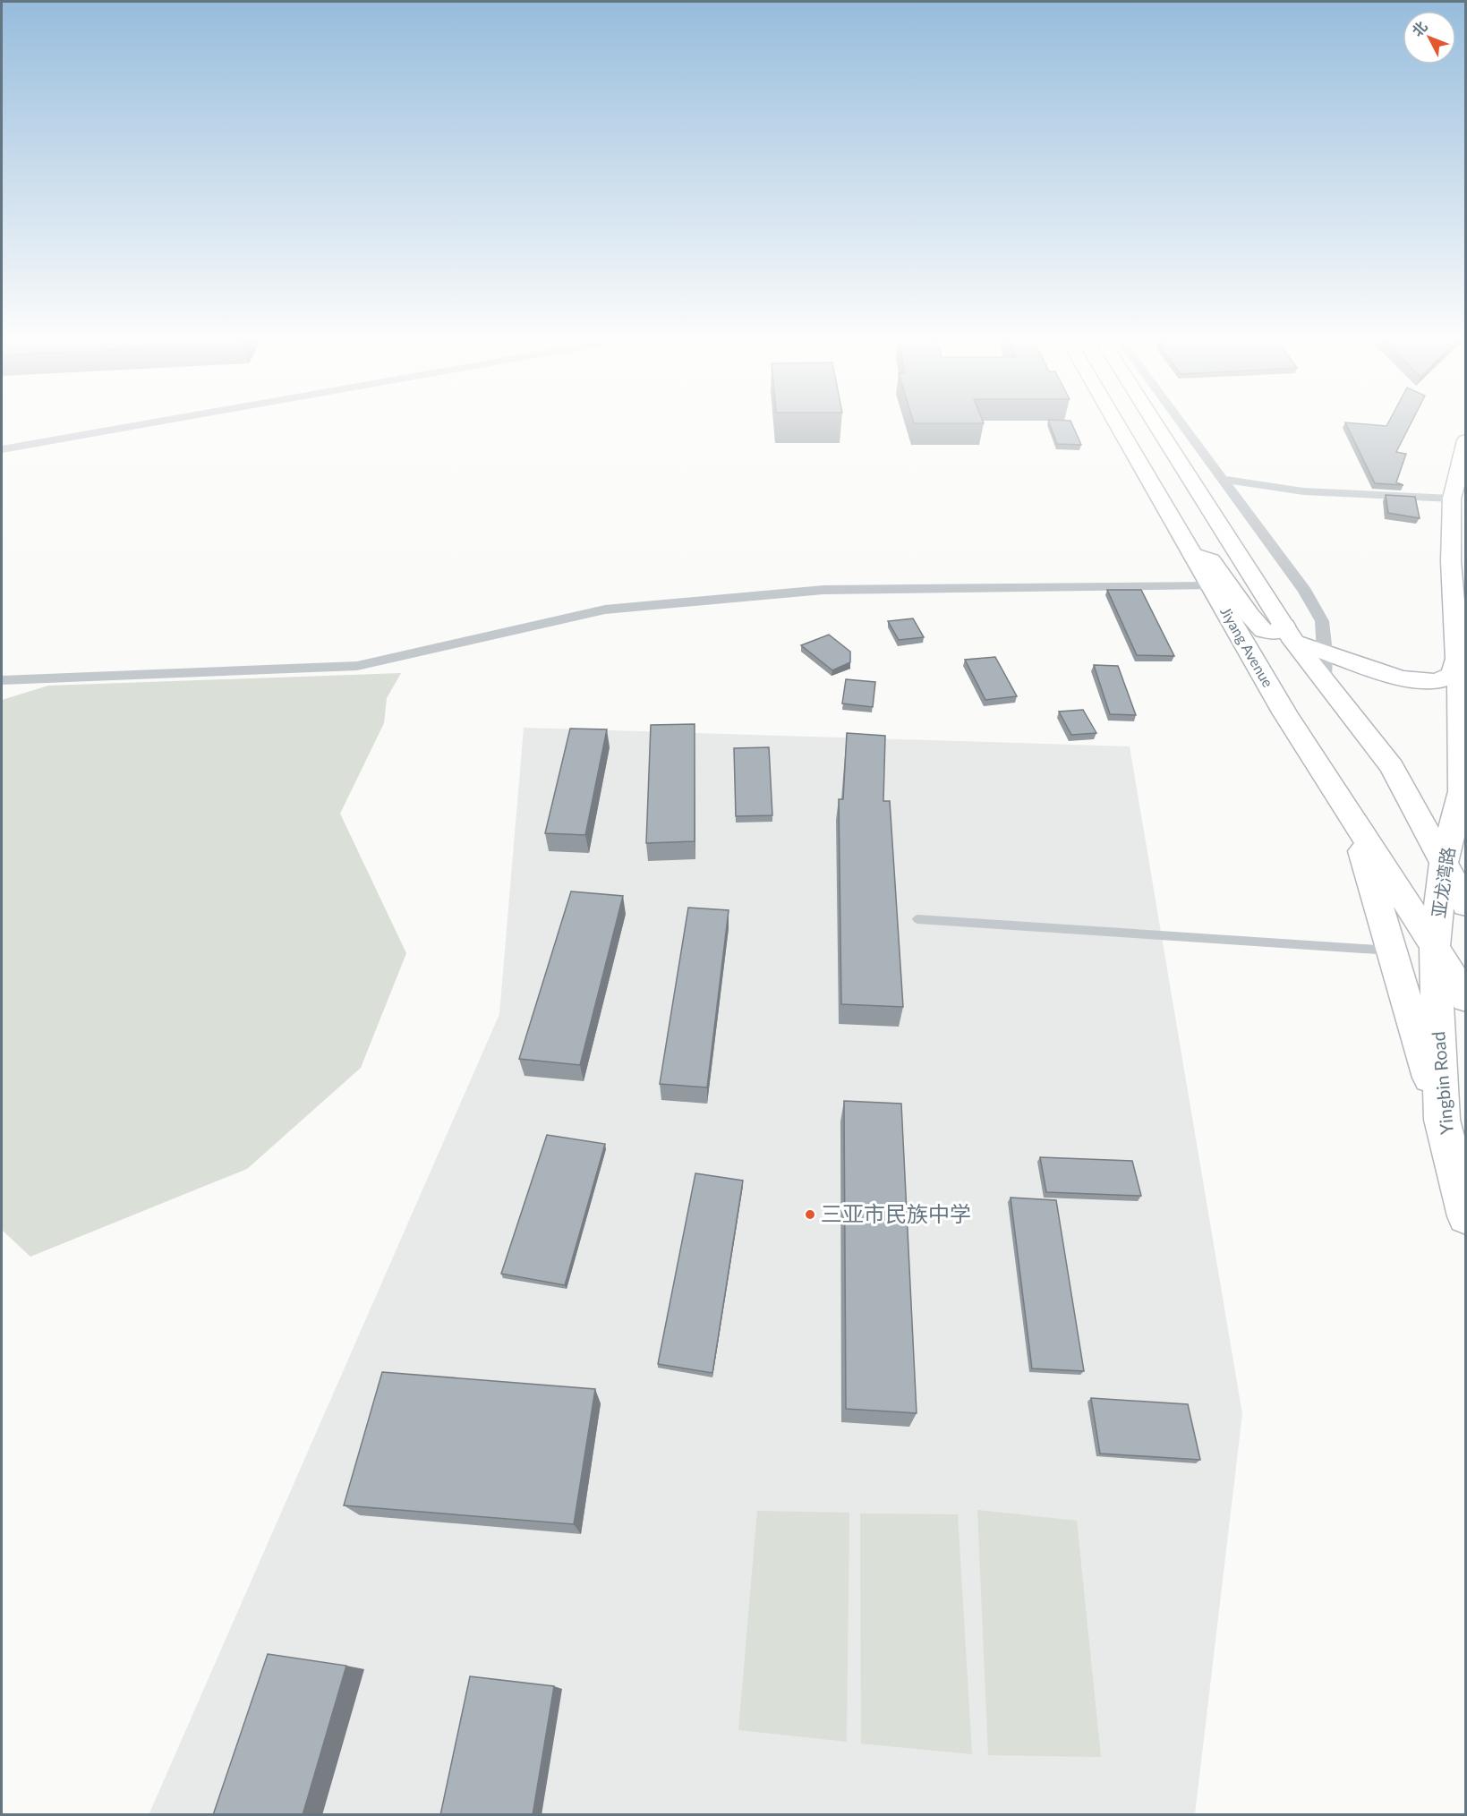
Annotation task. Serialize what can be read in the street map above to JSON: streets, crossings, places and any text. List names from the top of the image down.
{
  "streets": {
    "main road": ["Jiyang Avenue", "亚龙湾路", "Yingbin Road"]
  },
  "crossings": [
    ["Jiyang Avenue", "亚龙湾路"],
    ["Jiyang Avenue", "Yingbin Road"],
    ["亚龙湾路", "Yingbin Road"]
  ],
  "places": ["三亚市民族中学"],
  "north": "top left"
}
